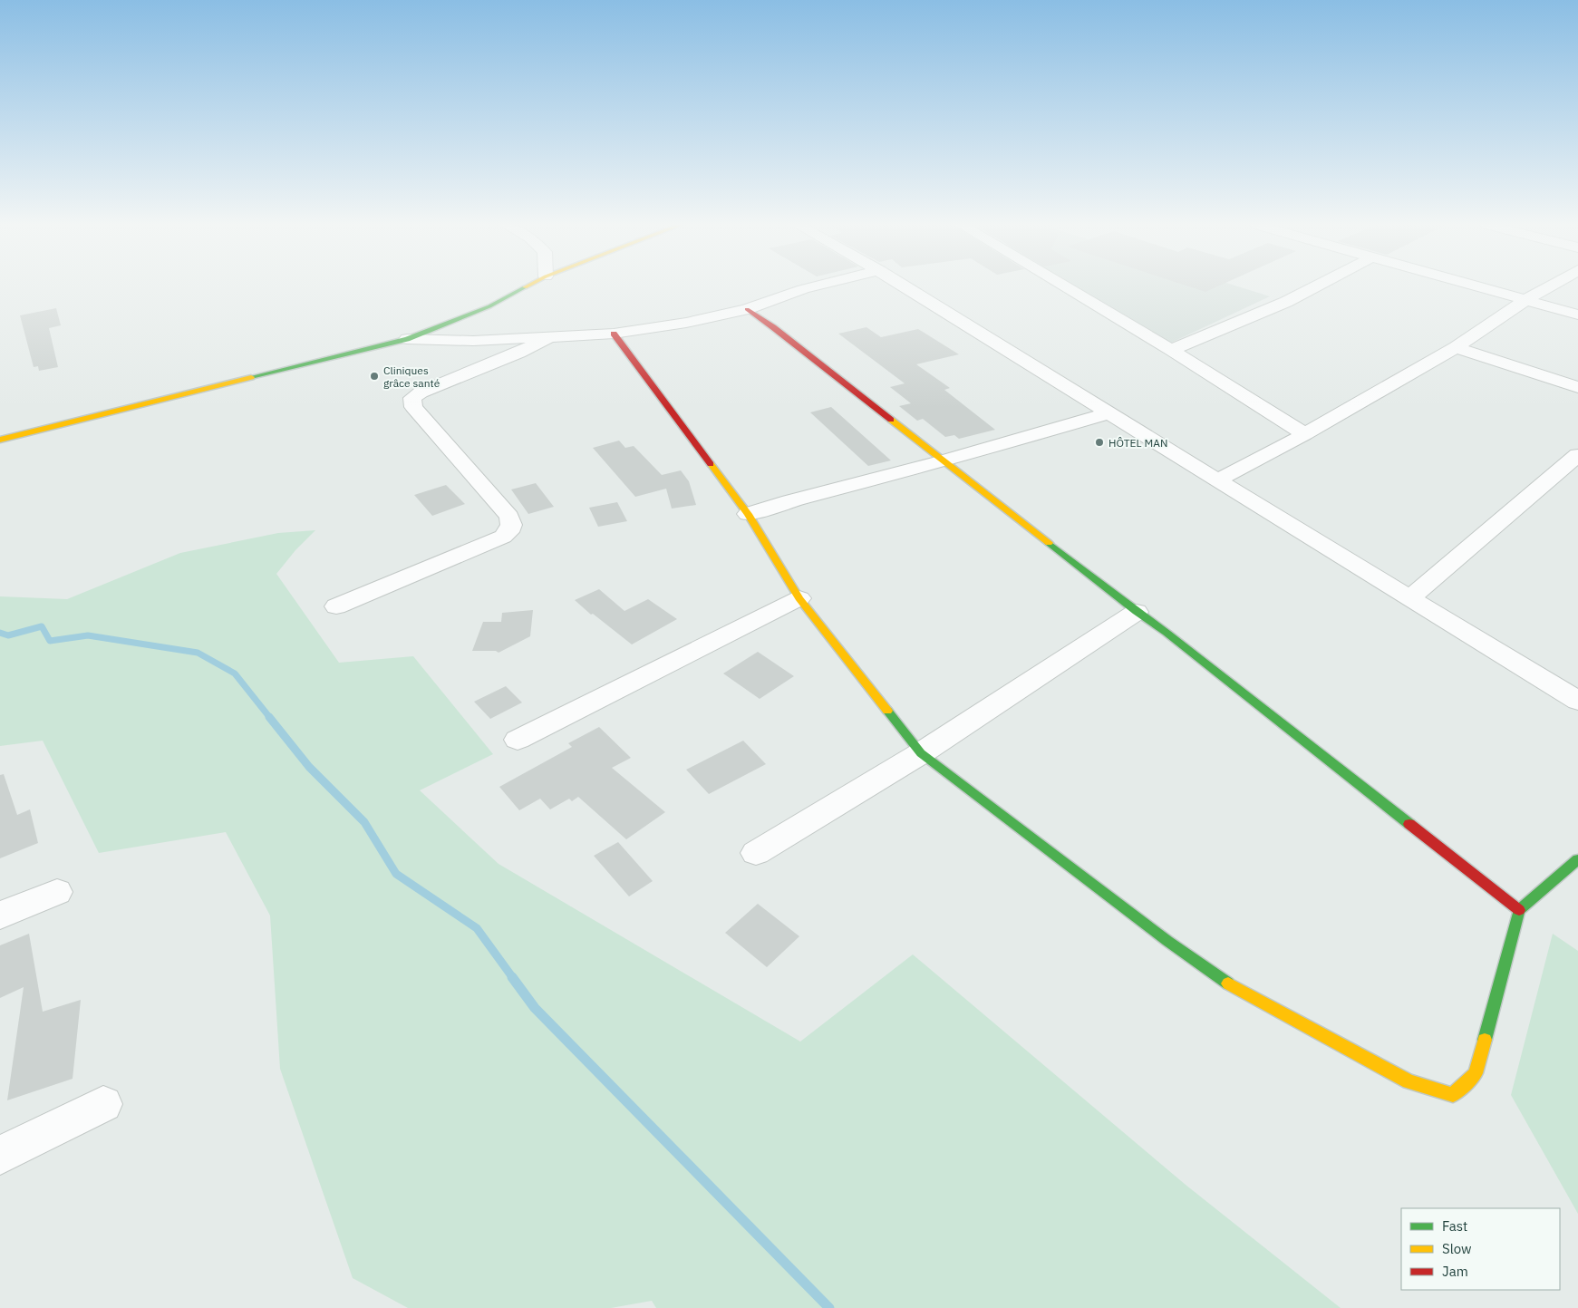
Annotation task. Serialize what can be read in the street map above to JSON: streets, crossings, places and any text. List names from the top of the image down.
{
  "places": ["Cliniques grâce santé", "HÔTEL MAN"],
  "legend": ["Fast", "Slow", "Jam"]
}
